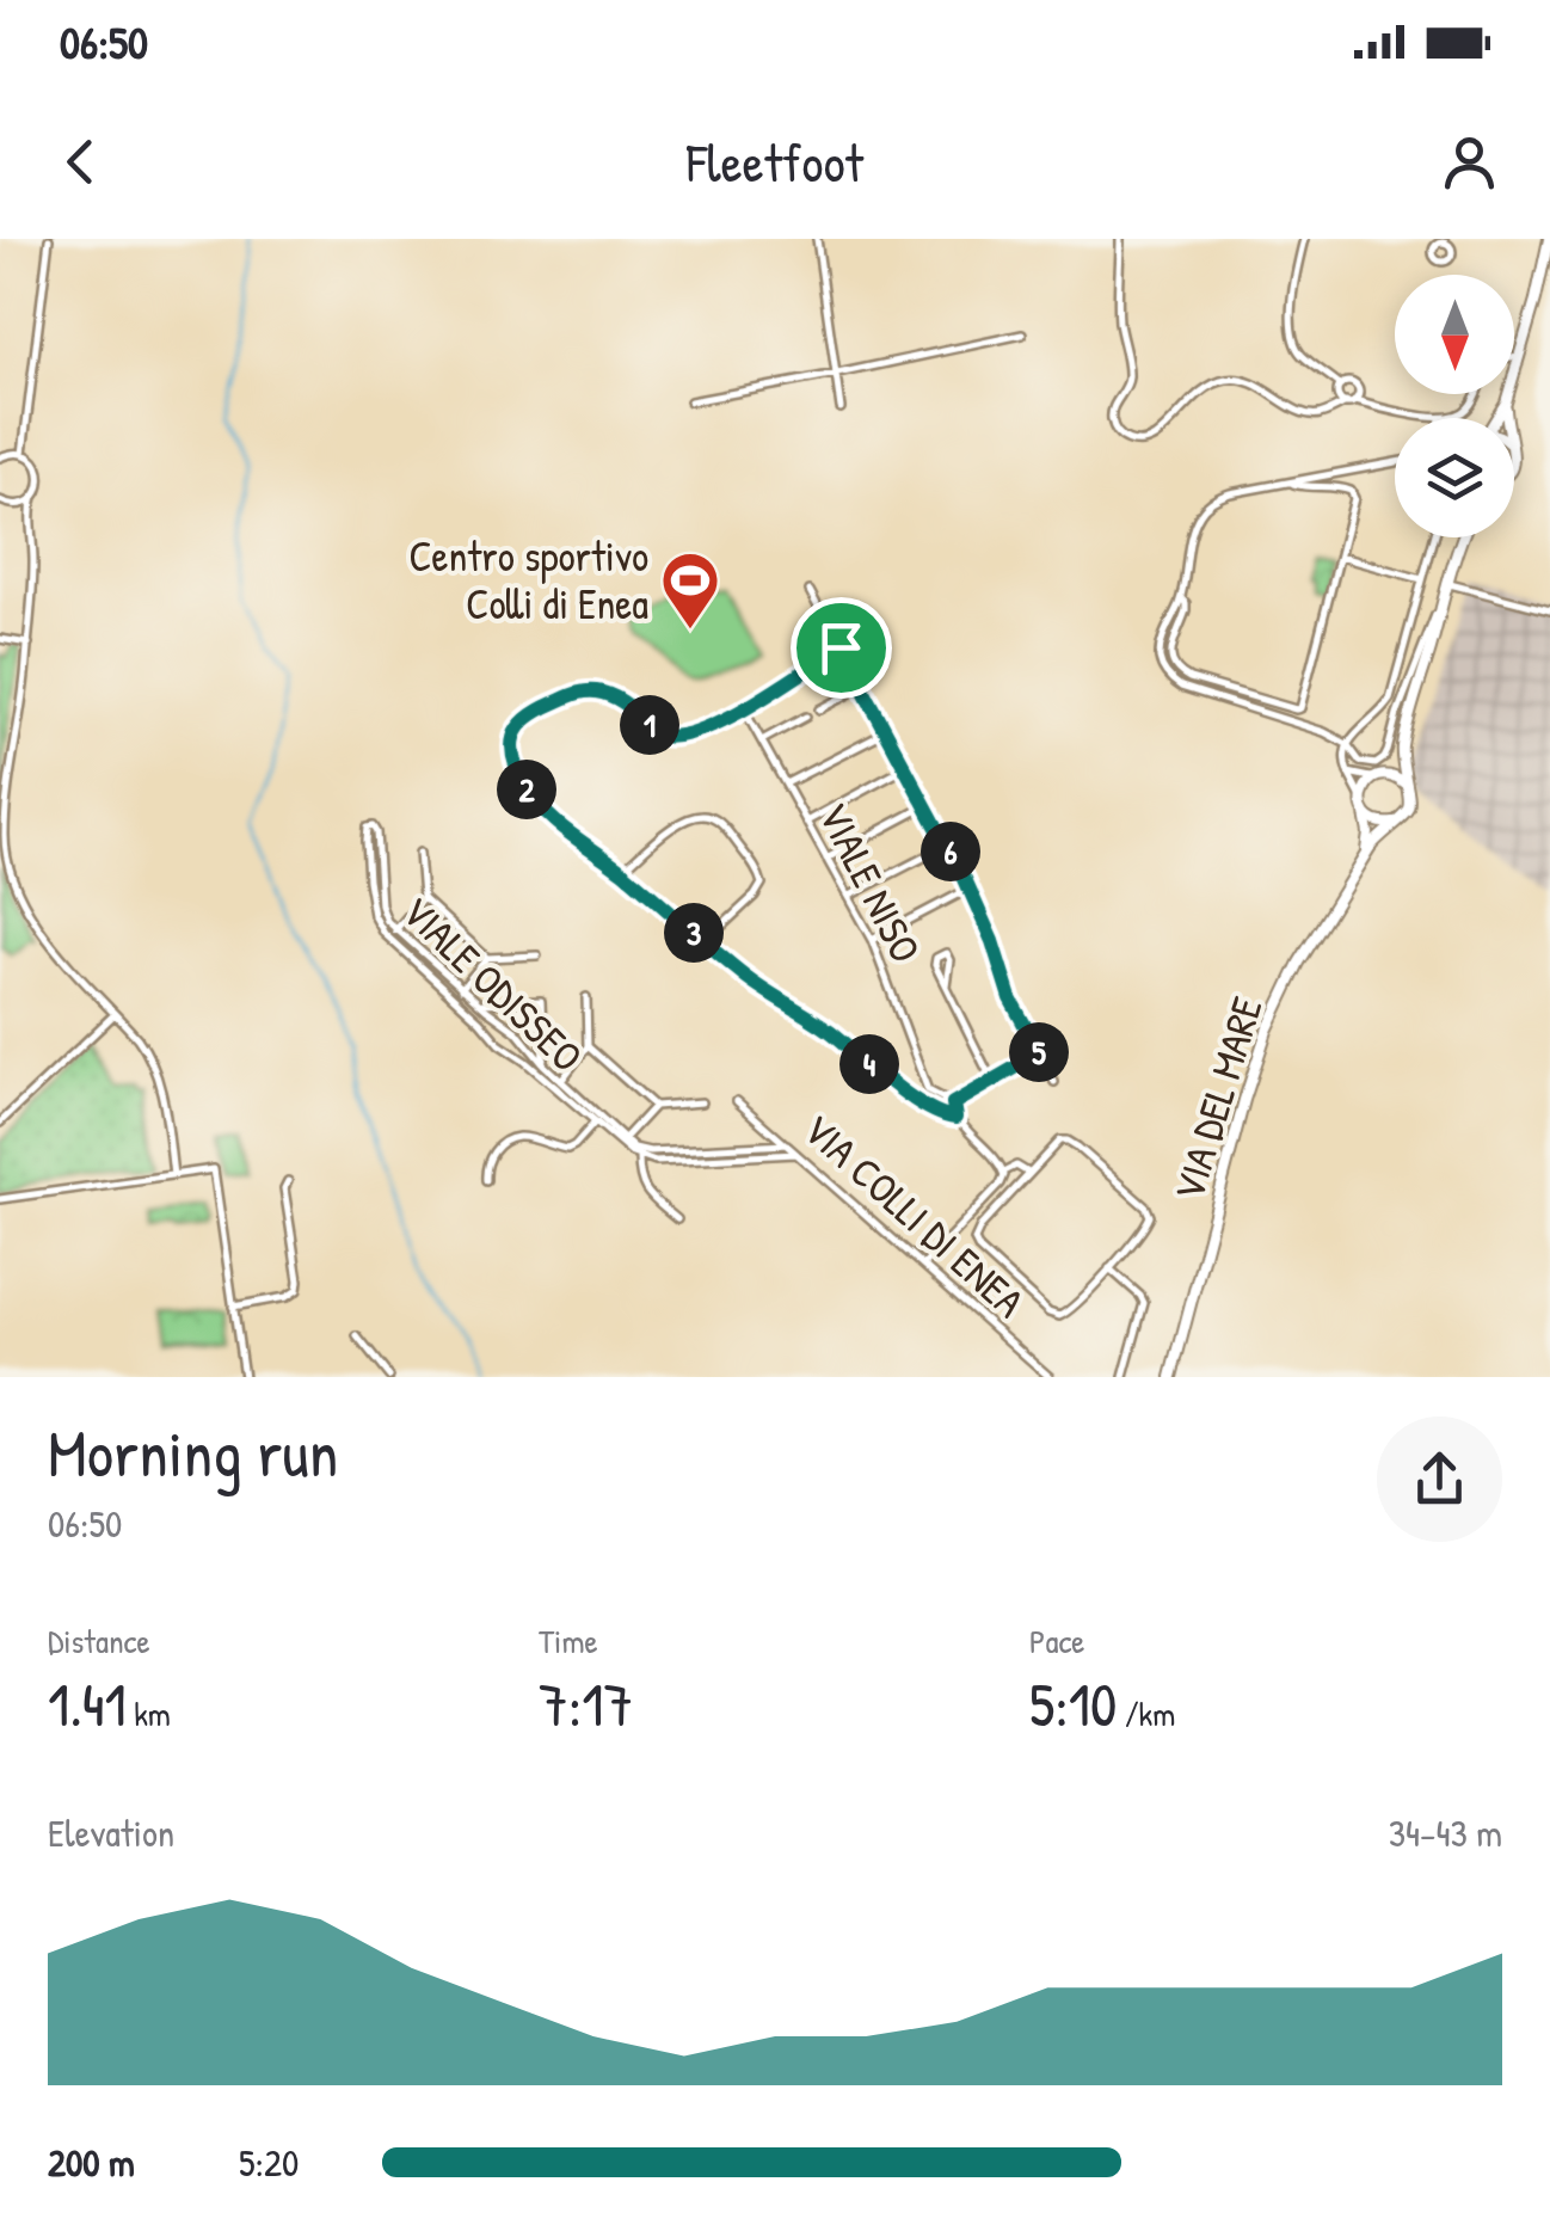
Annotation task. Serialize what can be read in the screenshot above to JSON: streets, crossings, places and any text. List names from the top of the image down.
{
  "streets": {
    "main road": ["VIA DEL MARE"],
    "street": ["VIALE NISO", "VIALE ODISSEO", "VIA COLLI DI ENEA"]
  },
  "crossings": [
    ["VIALE ODISSEO", "VIA COLLI DI ENEA"]
  ],
  "places": {
    "sports": ["Centro sportivo Colli di Enea"]
  },
  "north": "bottom",
  "page": {
    "status": "06:50",
    "header": "Fleetfoot",
    "pins": [
      "1",
      "2",
      "6",
      "3",
      "5",
      "4"
    ],
    "heading": ["Morning run", "06:50"],
    "stats": [
      ["Distance", "1.41 km"],
      ["Time", "7:17"],
      ["Pace", "5:10 /km"]
    ],
    "chart": ["Elevation", "34–43 m"],
    "list": [
      {
        "name": "200 m",
        "note": "5:20"
      }
    ]
  }
}
